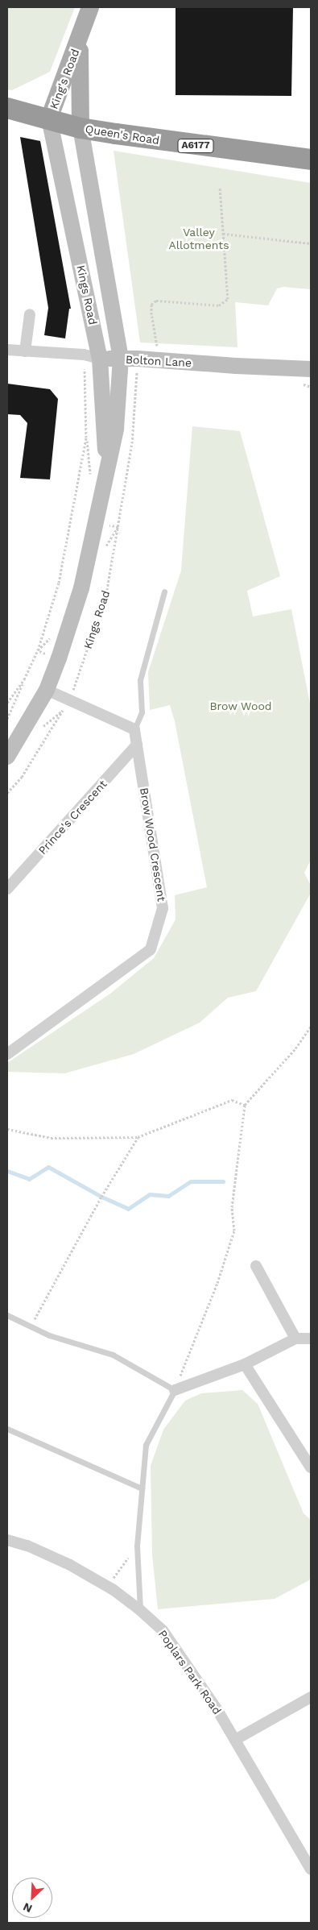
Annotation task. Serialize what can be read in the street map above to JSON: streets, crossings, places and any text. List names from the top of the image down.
{
  "streets": {
    "highway": ["Queen's Road", "A6177"],
    "main road": ["King's Road"],
    "street": [
      "Kings Road",
      "Bolton Lane",
      "Prince's Crescent",
      "Brow Wood Crescent",
      "Poplars Park Road"
    ]
  },
  "crossings": [
    ["King's Road", "Queen's Road"],
    ["King's Road", "Kings Road"],
    ["Queen's Road", "Kings Road"],
    ["Kings Road", "Bolton Lane"],
    ["Prince's Crescent", "Brow Wood Crescent"]
  ],
  "parks": ["Valley Allotments", "Brow Wood"],
  "north": "bottom left"
}
